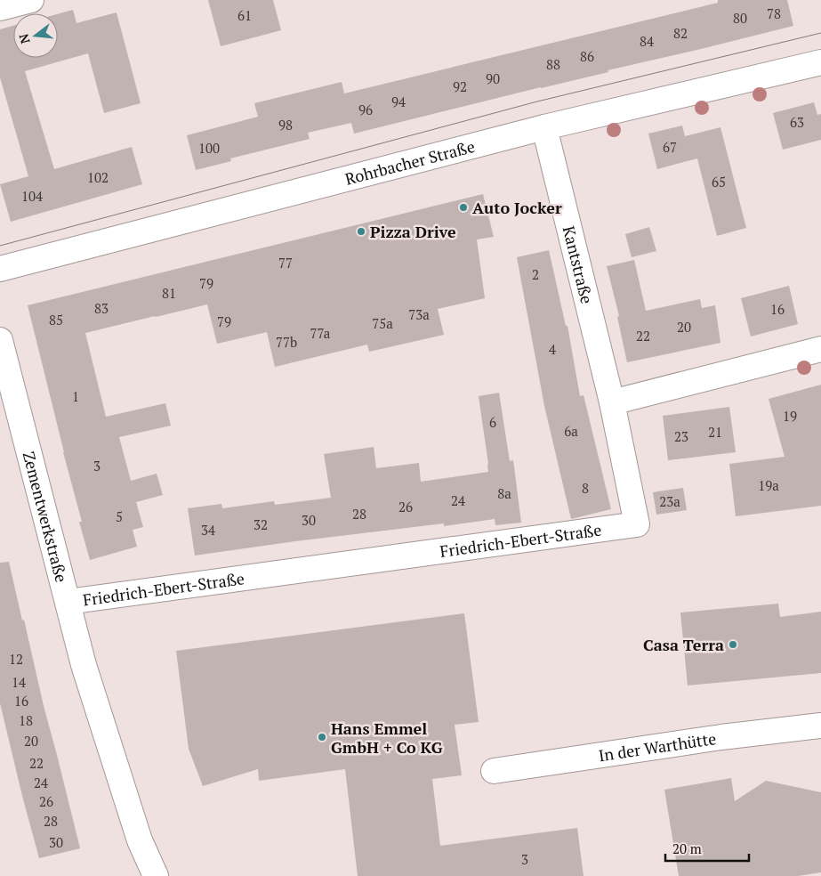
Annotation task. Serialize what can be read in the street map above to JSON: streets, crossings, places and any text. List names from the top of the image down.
{
  "streets": {
    "street": [
      "Rohrbacher Straße",
      "Kantstraße",
      "Zementwerkstraße",
      "Friedrich-Ebert-Straße",
      "In der Warthütte"
    ]
  },
  "crossings": [
    ["Rohrbacher Straße", "Kantstraße"],
    ["Kantstraße", "Friedrich-Ebert-Straße"],
    ["Zementwerkstraße", "Friedrich-Ebert-Straße"]
  ],
  "places": [
    "Auto Jocker",
    "Pizza Drive",
    "Casa Terra",
    "Hans Emmel GmbH + Co KG"
  ],
  "house_numbers": [
    "78",
    "61",
    "80",
    "82",
    "84",
    "86",
    "88",
    "90",
    "92",
    "94",
    "96",
    "63",
    "98",
    "67",
    "100",
    "102",
    "65",
    "104",
    "77",
    "2",
    "79",
    "81",
    "83",
    "16",
    "73a",
    "85",
    "79",
    "75a",
    "20",
    "77a",
    "22",
    "77b",
    "4",
    "1",
    "19",
    "6",
    "6a",
    "21",
    "23",
    "3",
    "19a",
    "8",
    "8a",
    "24",
    "23a",
    "26",
    "28",
    "5",
    "30",
    "32",
    "34",
    "12",
    "14",
    "16",
    "18",
    "20",
    "22",
    "24",
    "26",
    "28",
    "30",
    "3"
  ],
  "scale_bar": "20 m",
  "north": "left"
}
